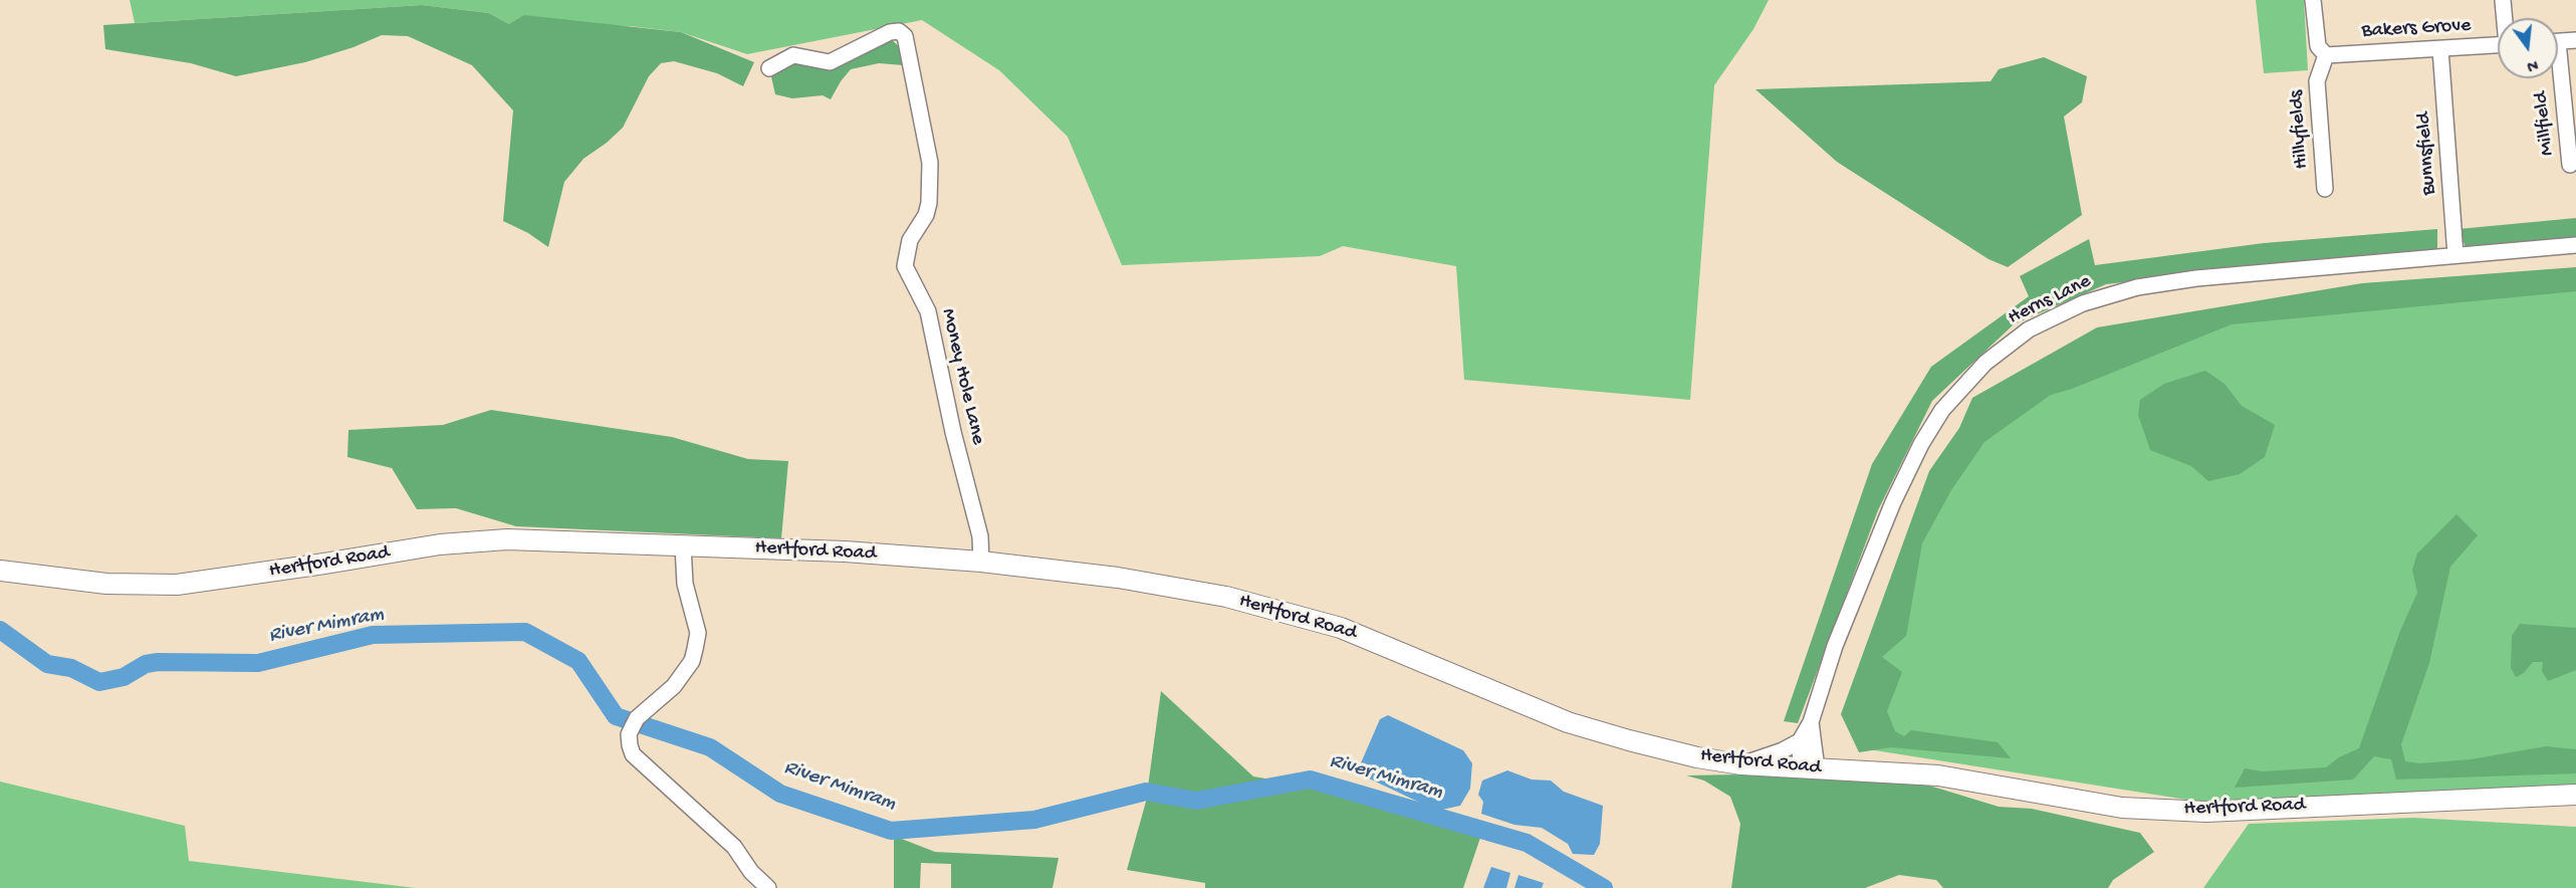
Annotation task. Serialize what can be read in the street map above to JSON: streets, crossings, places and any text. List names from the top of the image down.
{
  "streets": {
    "main road": ["Hertford Road"],
    "street": [
      "Bakers Grove",
      "Millfield",
      "Hillyfields",
      "Bunnsfield",
      "Herns Lane",
      "Money Hole Lane"
    ]
  },
  "crossings": [
    ["Bakers Grove", "Hillyfields"],
    ["Bakers Grove", "Bunnsfield"],
    ["Bunnsfield", "Herns Lane"],
    ["Herns Lane", "Hertford Road"],
    ["Money Hole Lane", "Hertford Road"]
  ],
  "water": ["River Mimram"],
  "north": "bottom"
}
